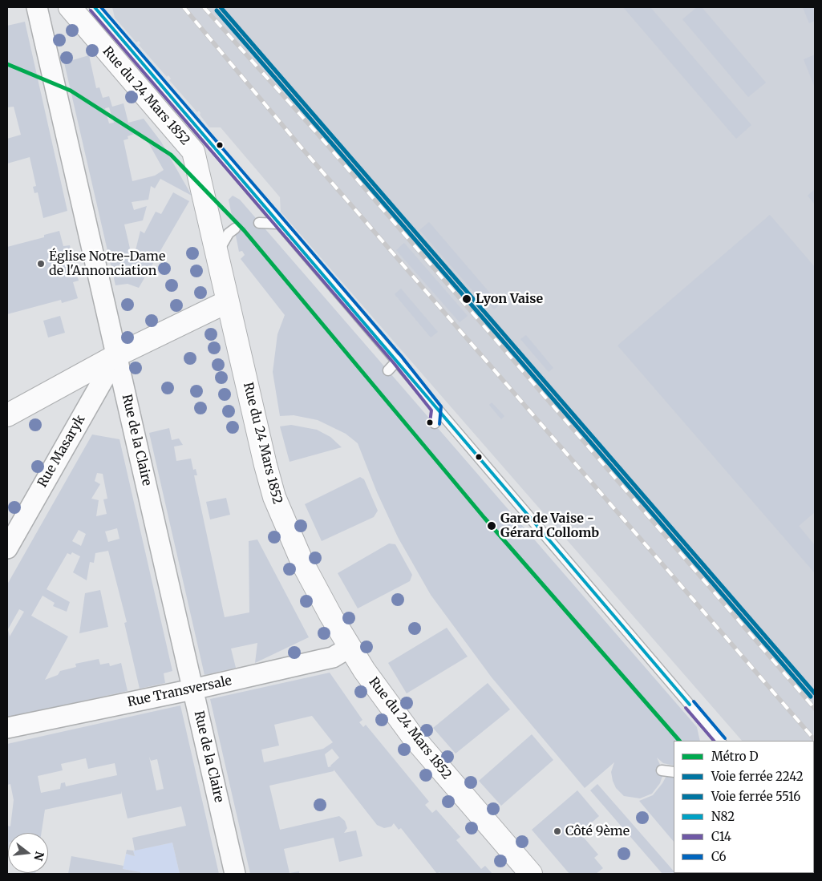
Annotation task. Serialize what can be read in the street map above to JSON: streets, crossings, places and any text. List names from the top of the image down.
{
  "streets": {
    "street": [
      "Rue du 24 Mars 1852",
      "Rue de la Claire",
      "Rue Masaryk",
      "Rue Transversale"
    ]
  },
  "crossings": [
    ["Rue du 24 Mars 1852", "Rue Transversale"],
    ["Rue de la Claire", "Rue Masaryk"],
    ["Rue de la Claire", "Rue Transversale"]
  ],
  "places": [
    "Église Notre-Dame de l'Annonciation",
    "Lyon Vaise",
    "Gare de Vaise - Gérard Collomb",
    "Côté 9ème"
  ],
  "lines": [
    "rail line 2242",
    "transit line N82",
    "transit line C6",
    "rail line 5516",
    "transit line C14",
    "metro line D"
  ],
  "legend": [
    "Métro D",
    "Voie ferrée 2242",
    "Voie ferrée 5516",
    "N82",
    "C14",
    "C6"
  ],
  "north": "right"
}
